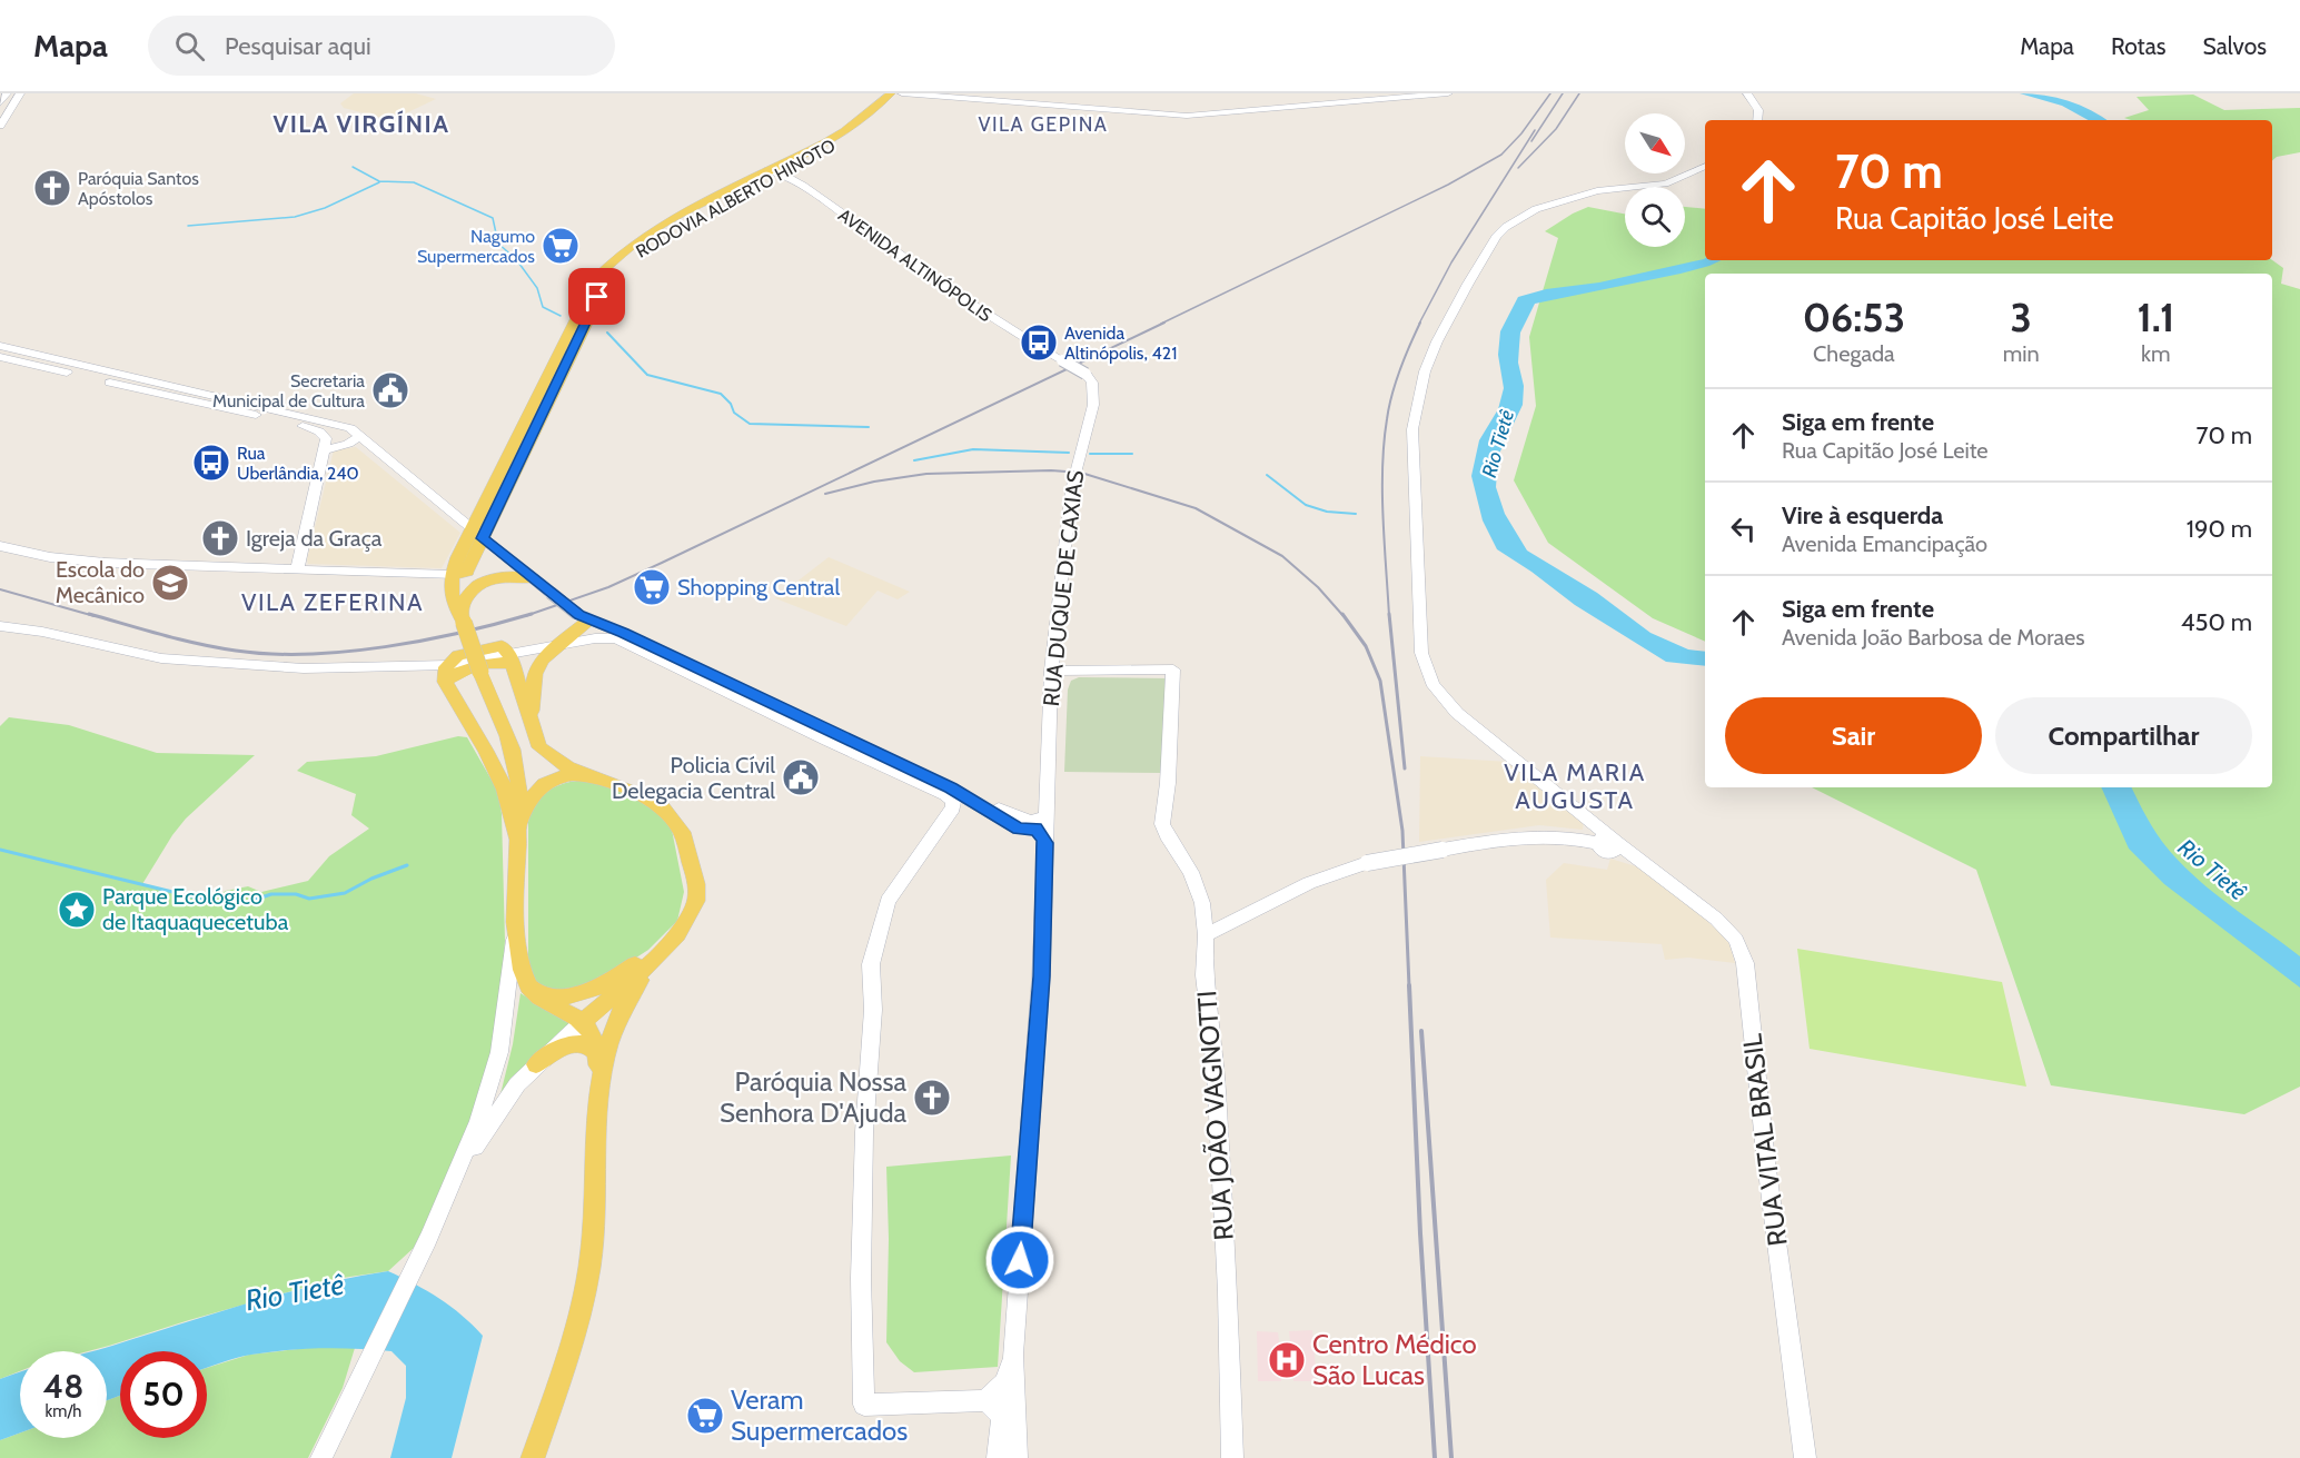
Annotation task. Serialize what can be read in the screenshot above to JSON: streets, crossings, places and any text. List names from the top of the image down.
{
  "streets": {
    "main road": [
      "RODOVIA ALBERTO HINOTO",
      "AVENIDA ALTINÓPOLIS",
      "RUA DUQUE DE CAXIAS",
      "RUA JOÃO VAGNOTTI",
      "RUA VITAL BRASIL"
    ]
  },
  "crossings": [
    ["RODOVIA ALBERTO HINOTO", "AVENIDA ALTINÓPOLIS"],
    ["AVENIDA ALTINÓPOLIS", "RUA DUQUE DE CAXIAS"],
    ["RUA DUQUE DE CAXIAS", "RUA JOÃO VAGNOTTI"],
    ["RUA JOÃO VAGNOTTI", "RUA VITAL BRASIL"]
  ],
  "districts": [
    "VILA VIRGÍNIA",
    "VILA GEPINA",
    "VILA ZEFERINA",
    "VILA MARIA AUGUSTA"
  ],
  "water": ["Rio Tietê"],
  "places": {
    "church": ["Paróquia Santos Apóstolos", "Igreja da Graça", "Paróquia Nossa Senhora D'Ajuda"],
    "supermarket": ["Nagumo Supermercados", "Shopping Central", "Veram Supermercados"],
    "bus stop": ["Avenida Altinópolis, 421", "Rua Uberlândia, 240"],
    "public building": ["Secretaria Municipal de Cultura", "Policia Cívil Delegacia Central"],
    "school or university": ["Escola do Mecânico"],
    "place": ["Parque Ecológico de Itaquaquecetuba"],
    "hospital": ["Centro Médico São Lucas"]
  },
  "north": "bottom right",
  "page": {
    "header": "Mapa",
    "search": "Pesquisar aqui",
    "nav": ["Mapa", "Rotas", "Salvos"],
    "turn": ["70 m", "Rua Capitão José Leite"],
    "eta": [
      "06:53",
      "Chegada",
      "3",
      "min",
      "1.1",
      "km"
    ],
    "list": [
      {
        "name": "Siga em frente",
        "note": "Rua Capitão José Leite",
        "value": "70 m"
      },
      {
        "name": "Vire à esquerda",
        "note": "Avenida Emancipação",
        "value": "190 m"
      },
      {
        "name": "Siga em frente",
        "note": "Avenida João Barbosa de Moraes",
        "value": "450 m"
      }
    ],
    "buttons": ["Sair", "Compartilhar"],
    "speed": "48 km/h",
    "limit": "50"
  }
}
